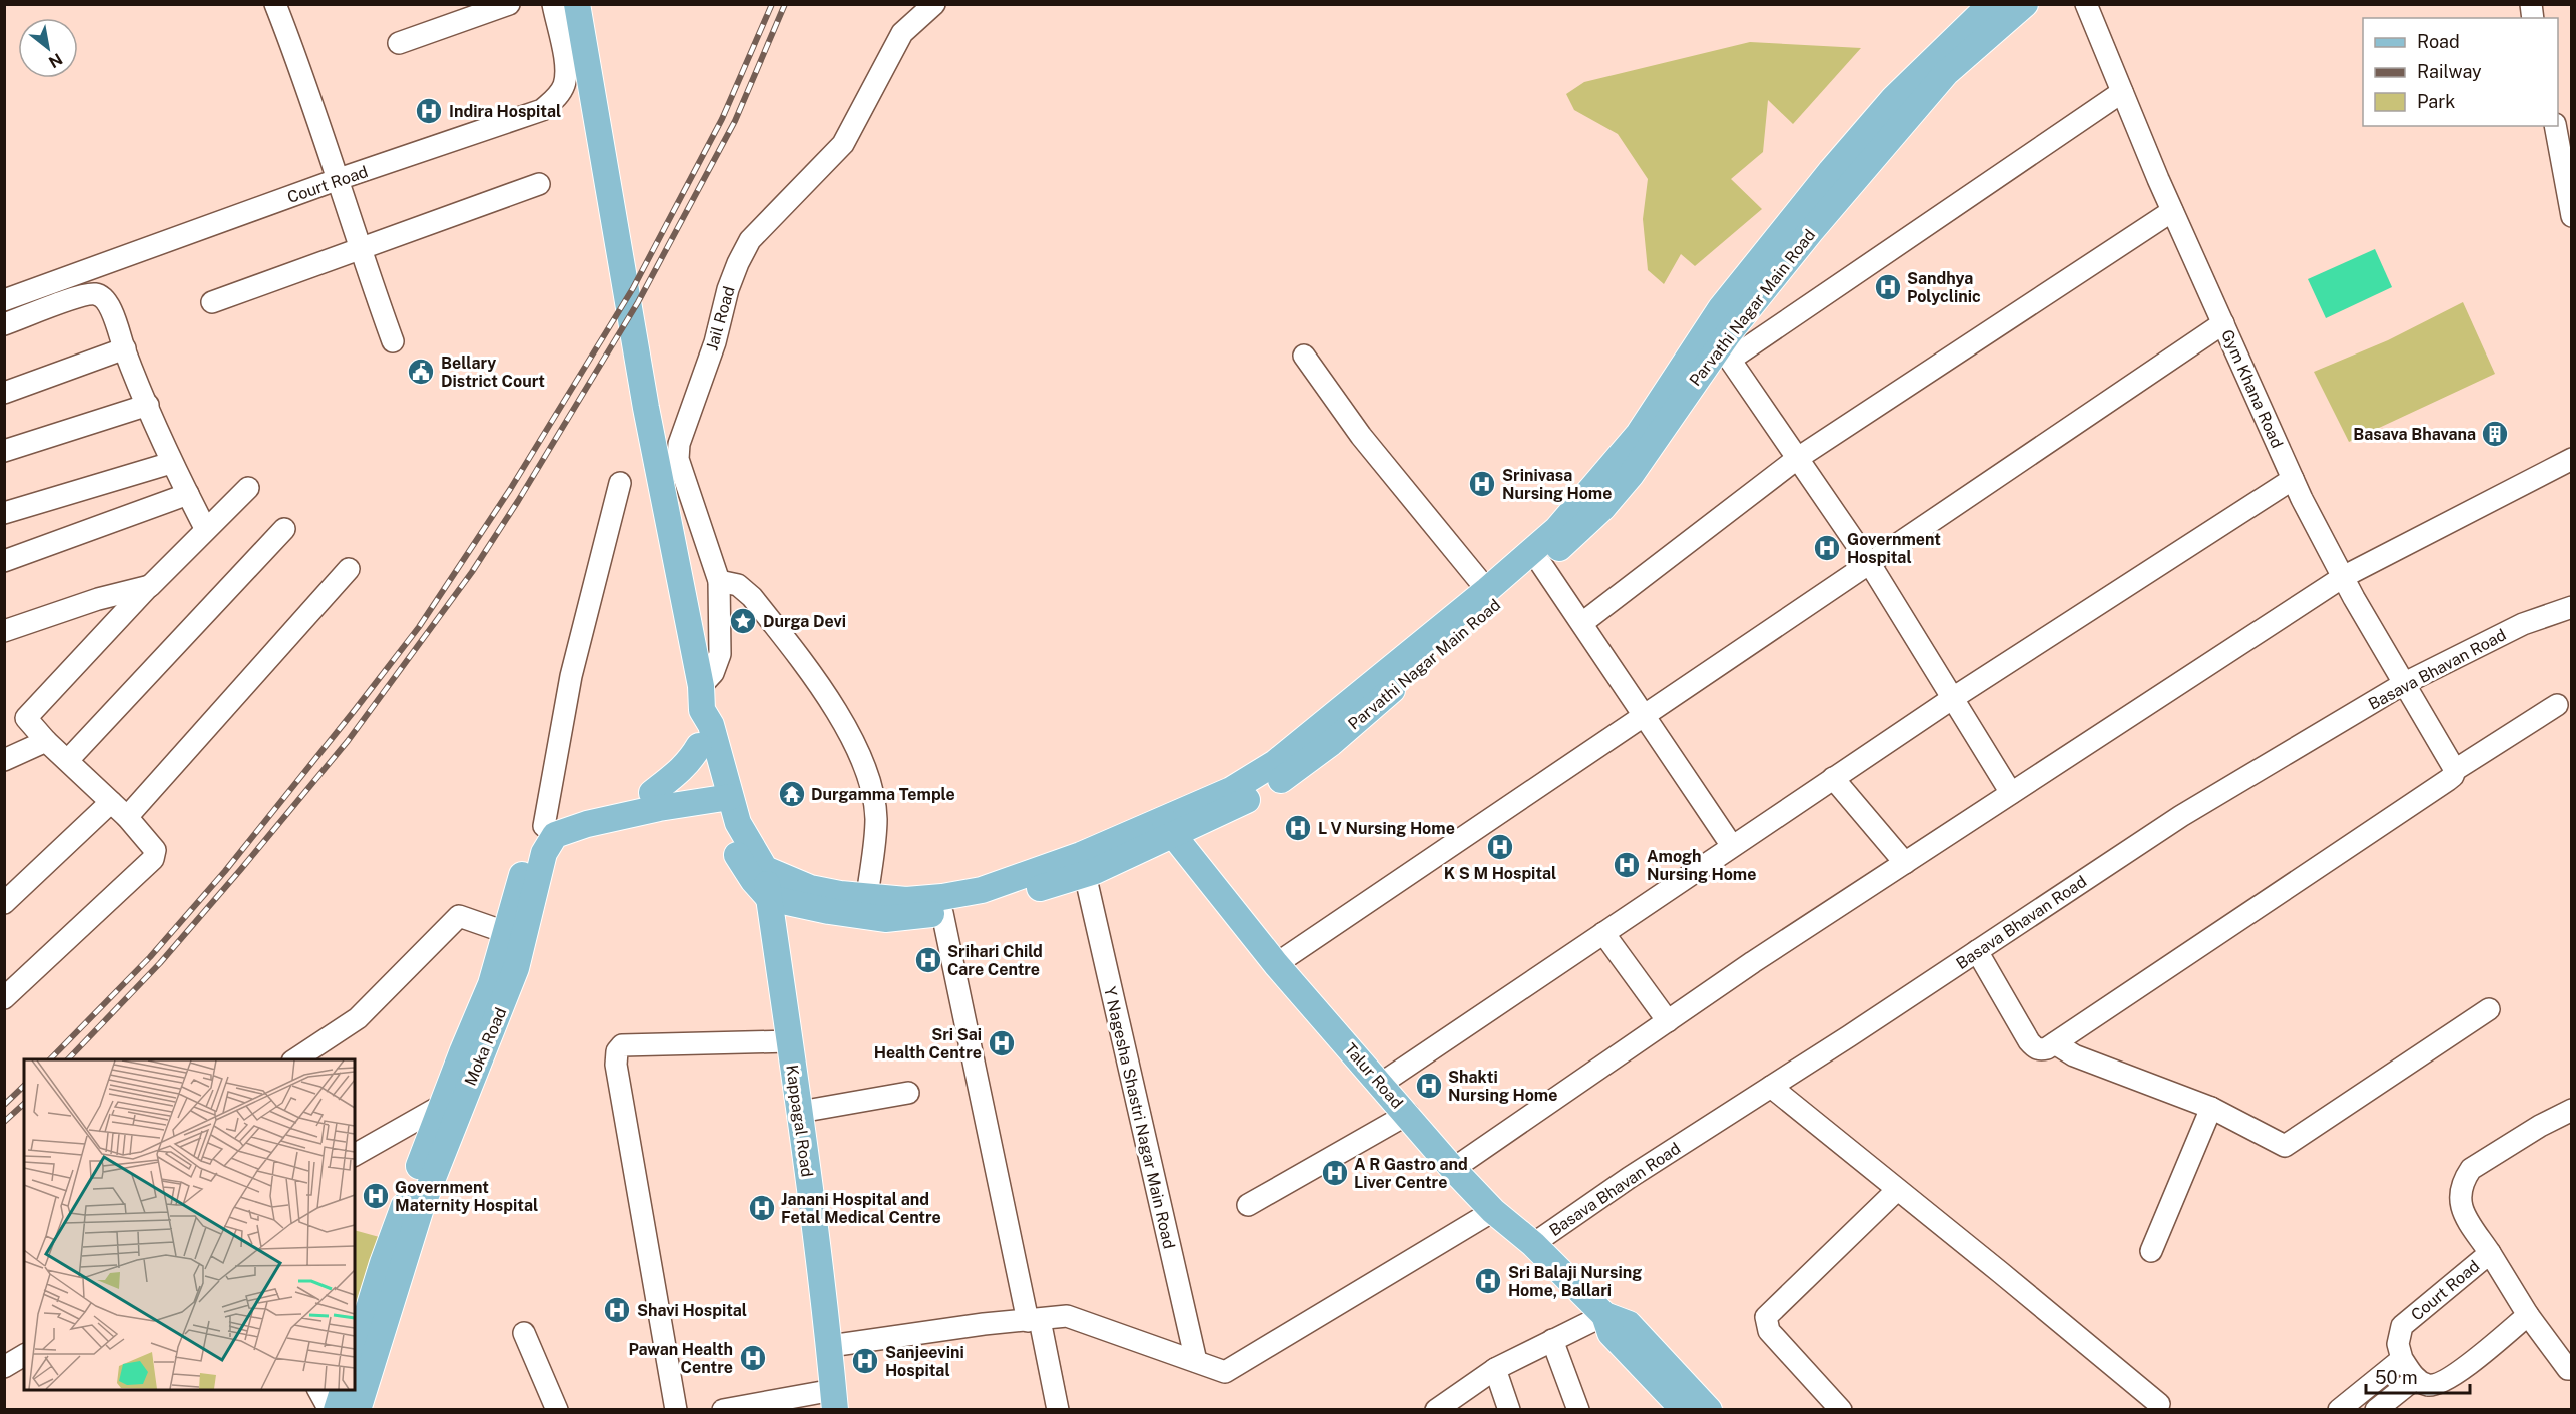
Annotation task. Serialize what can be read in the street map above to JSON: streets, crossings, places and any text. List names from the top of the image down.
{
  "streets": {
    "main road": [
      "Parvathi Nagar Main Road",
      "Moka Road",
      "Talur Road",
      "Kappagal Road"
    ],
    "street": [
      "Court Road",
      "Jail Road",
      "Gym Khana Road",
      "Basava Bhavan Road",
      "Y Nagesha Shastri Nagar Main Road"
    ]
  },
  "crossings": [
    ["Parvathi Nagar Main Road", "Talur Road"],
    ["Parvathi Nagar Main Road", "Y Nagesha Shastri Nagar Main Road"],
    ["Parvathi Nagar Main Road", "Kappagal Road"],
    ["Gym Khana Road", "Basava Bhavan Road"],
    ["Basava Bhavan Road", "Talur Road"]
  ],
  "places": {
    "hospital": [
      "Indira Hospital",
      "Sandhya Polyclinic",
      "Srinivasa Nursing Home",
      "Government Hospital",
      "L V Nursing Home",
      "K S M Hospital",
      "Amogh Nursing Home",
      "Srihari Child Care Centre",
      "Sri Sai Health Centre",
      "Shakti Nursing Home",
      "A R Gastro and Liver Centre",
      "Government Maternity Hospital",
      "Janani Hospital and Fetal Medical Centre",
      "Sri Balaji Nursing Home, Ballari",
      "Shavi Hospital",
      "Pawan Health Centre",
      "Sanjeevini Hospital"
    ],
    "public building": ["Bellary District Court"],
    "building": ["Basava Bhavana"],
    "place": ["Durga Devi"],
    "temple": ["Durgamma Temple"]
  },
  "legend": ["Road", "Railway", "Park"],
  "scale_bar": "50 m",
  "north": "bottom right"
}
